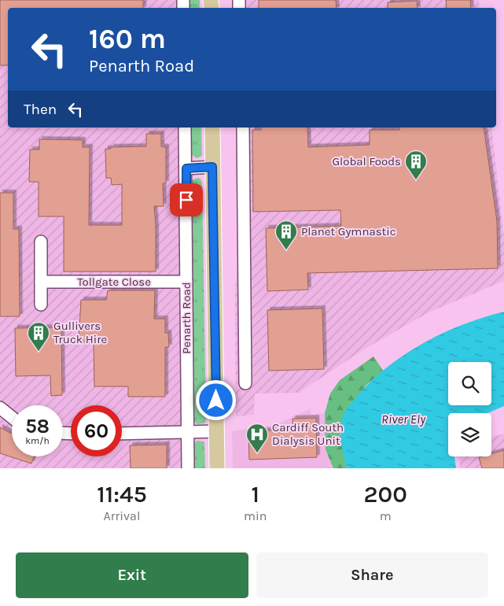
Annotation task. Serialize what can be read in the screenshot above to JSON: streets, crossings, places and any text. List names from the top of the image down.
{
  "streets": {
    "street": ["Tollgate Close", "Penarth Road"]
  },
  "crossings": [
    ["Tollgate Close", "Penarth Road"]
  ],
  "water": ["River Ely"],
  "places": {
    "building": ["Global Foods", "Planet Gymnastic", "Gullivers Truck Hire"],
    "hospital": ["Cardiff South Dialysis Unit"]
  },
  "page": {
    "turn": ["160 m", "Penarth Road"],
    "then": "Then",
    "speed": "58 km/h",
    "limit": "60",
    "eta": [
      "11:45",
      "Arrival",
      "1",
      "min",
      "200",
      "m"
    ],
    "buttons": ["Exit", "Share"]
  }
}
